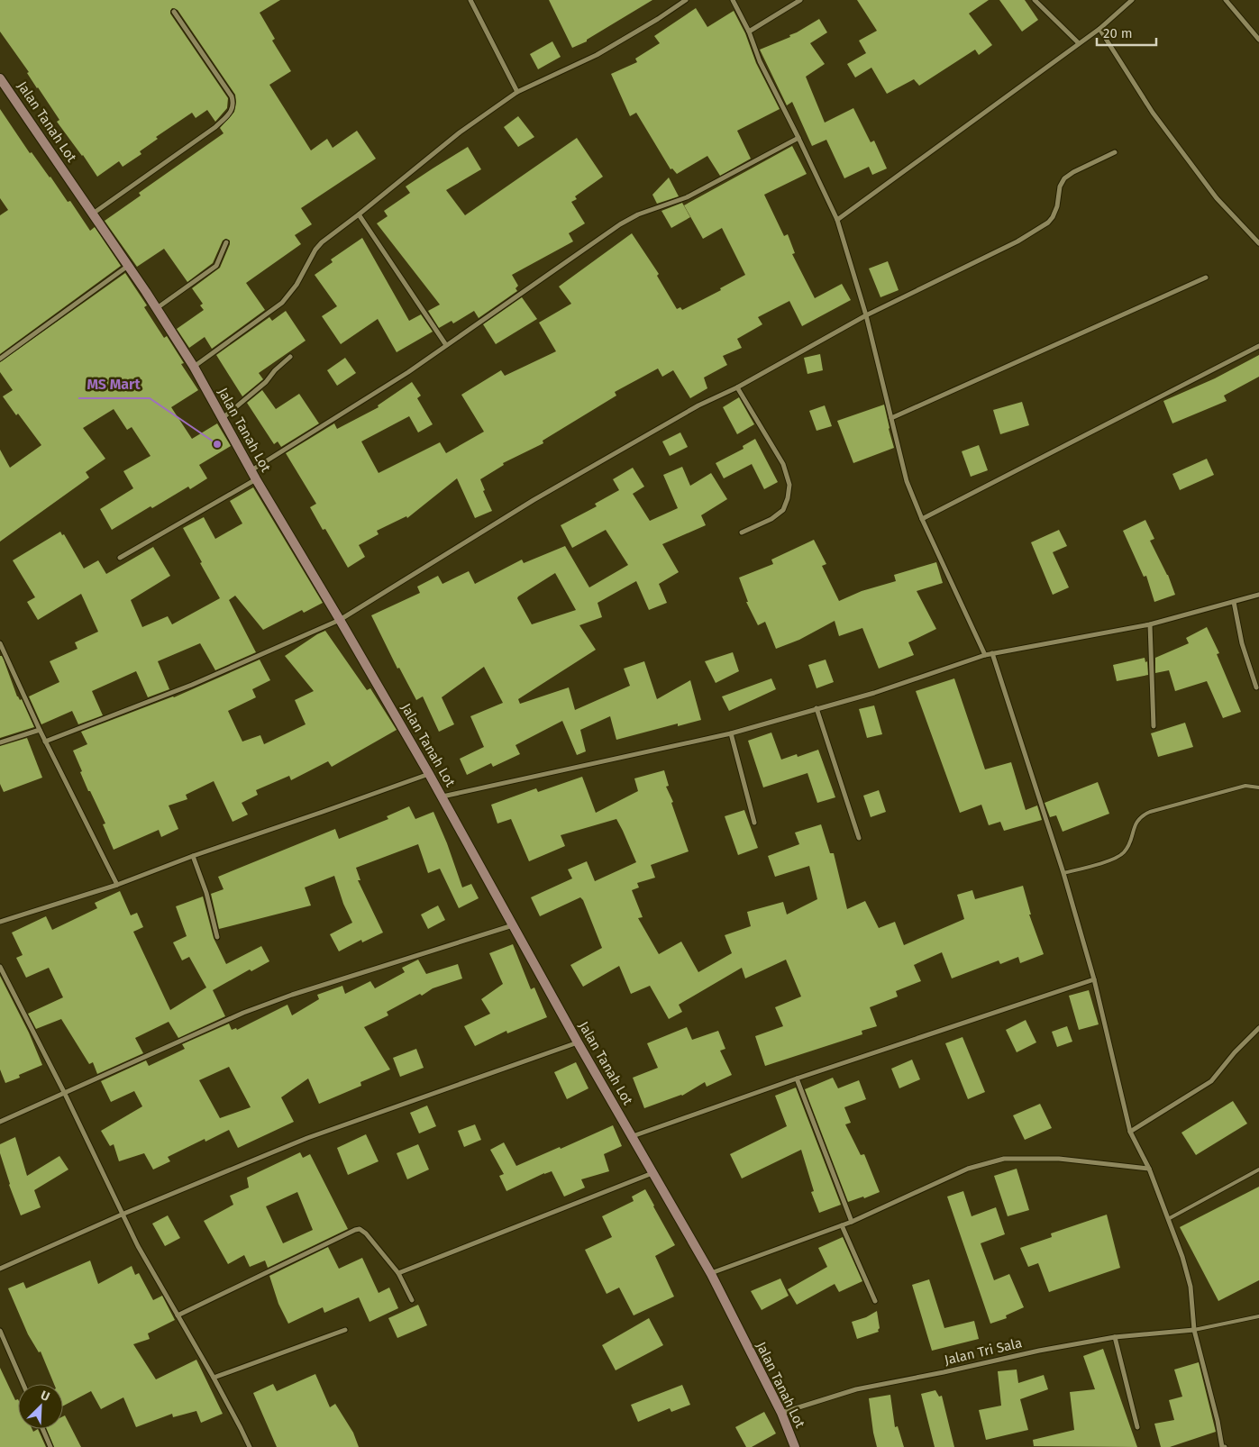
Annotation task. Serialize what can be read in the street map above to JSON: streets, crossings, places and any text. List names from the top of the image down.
{
  "streets": {
    "main road": ["Jalan Tanah Lot"],
    "street": ["Jalan Tri Sala"]
  },
  "crossings": [
    ["Jalan Tanah Lot", "Jalan Tri Sala"]
  ],
  "places": ["MS Mart"],
  "scale_bar": "20 m",
  "north": "top right"
}
